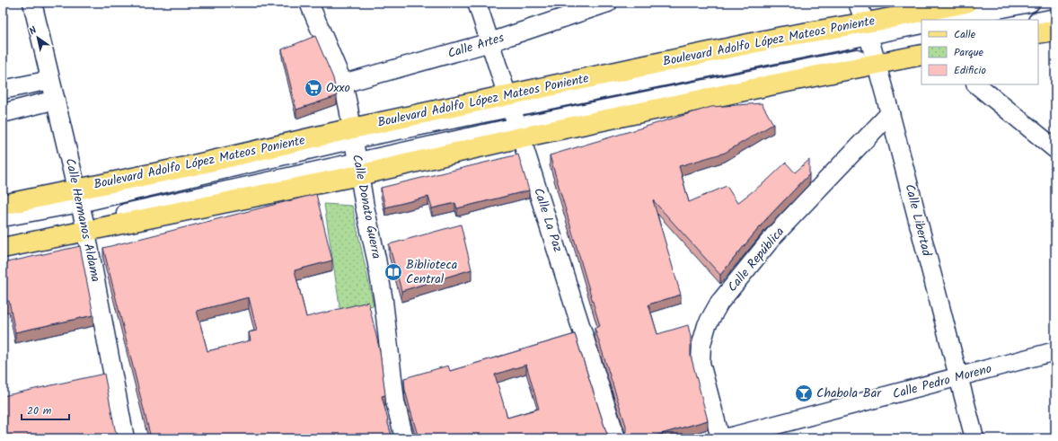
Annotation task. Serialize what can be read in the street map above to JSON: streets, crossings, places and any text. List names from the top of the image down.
{
  "streets": {
    "main road": ["Boulevard Adolfo López Mateos Poniente"],
    "street": [
      "Calle Artes",
      "Calle Donato Guerra",
      "Calle Hermanos Aldama",
      "Calle La Paz",
      "Calle Libertad",
      "Calle República",
      "Calle Pedro Moreno"
    ]
  },
  "crossings": [
    ["Boulevard Adolfo López Mateos Poniente", "Calle Donato Guerra"],
    ["Boulevard Adolfo López Mateos Poniente", "Calle Hermanos Aldama"],
    ["Boulevard Adolfo López Mateos Poniente", "Calle La Paz"],
    ["Boulevard Adolfo López Mateos Poniente", "Calle Libertad"],
    ["Calle Artes", "Calle Donato Guerra"],
    ["Calle Artes", "Calle La Paz"],
    ["Calle Libertad", "Calle República"],
    ["Calle Libertad", "Calle Pedro Moreno"]
  ],
  "places": {
    "supermarket": ["Oxxo"],
    "library": ["Biblioteca Central"],
    "bar": ["Chabola Bar"]
  },
  "legend": ["Calle", "Parque", "Edificio"],
  "scale_bar": "20 m",
  "north": "top left"
}
